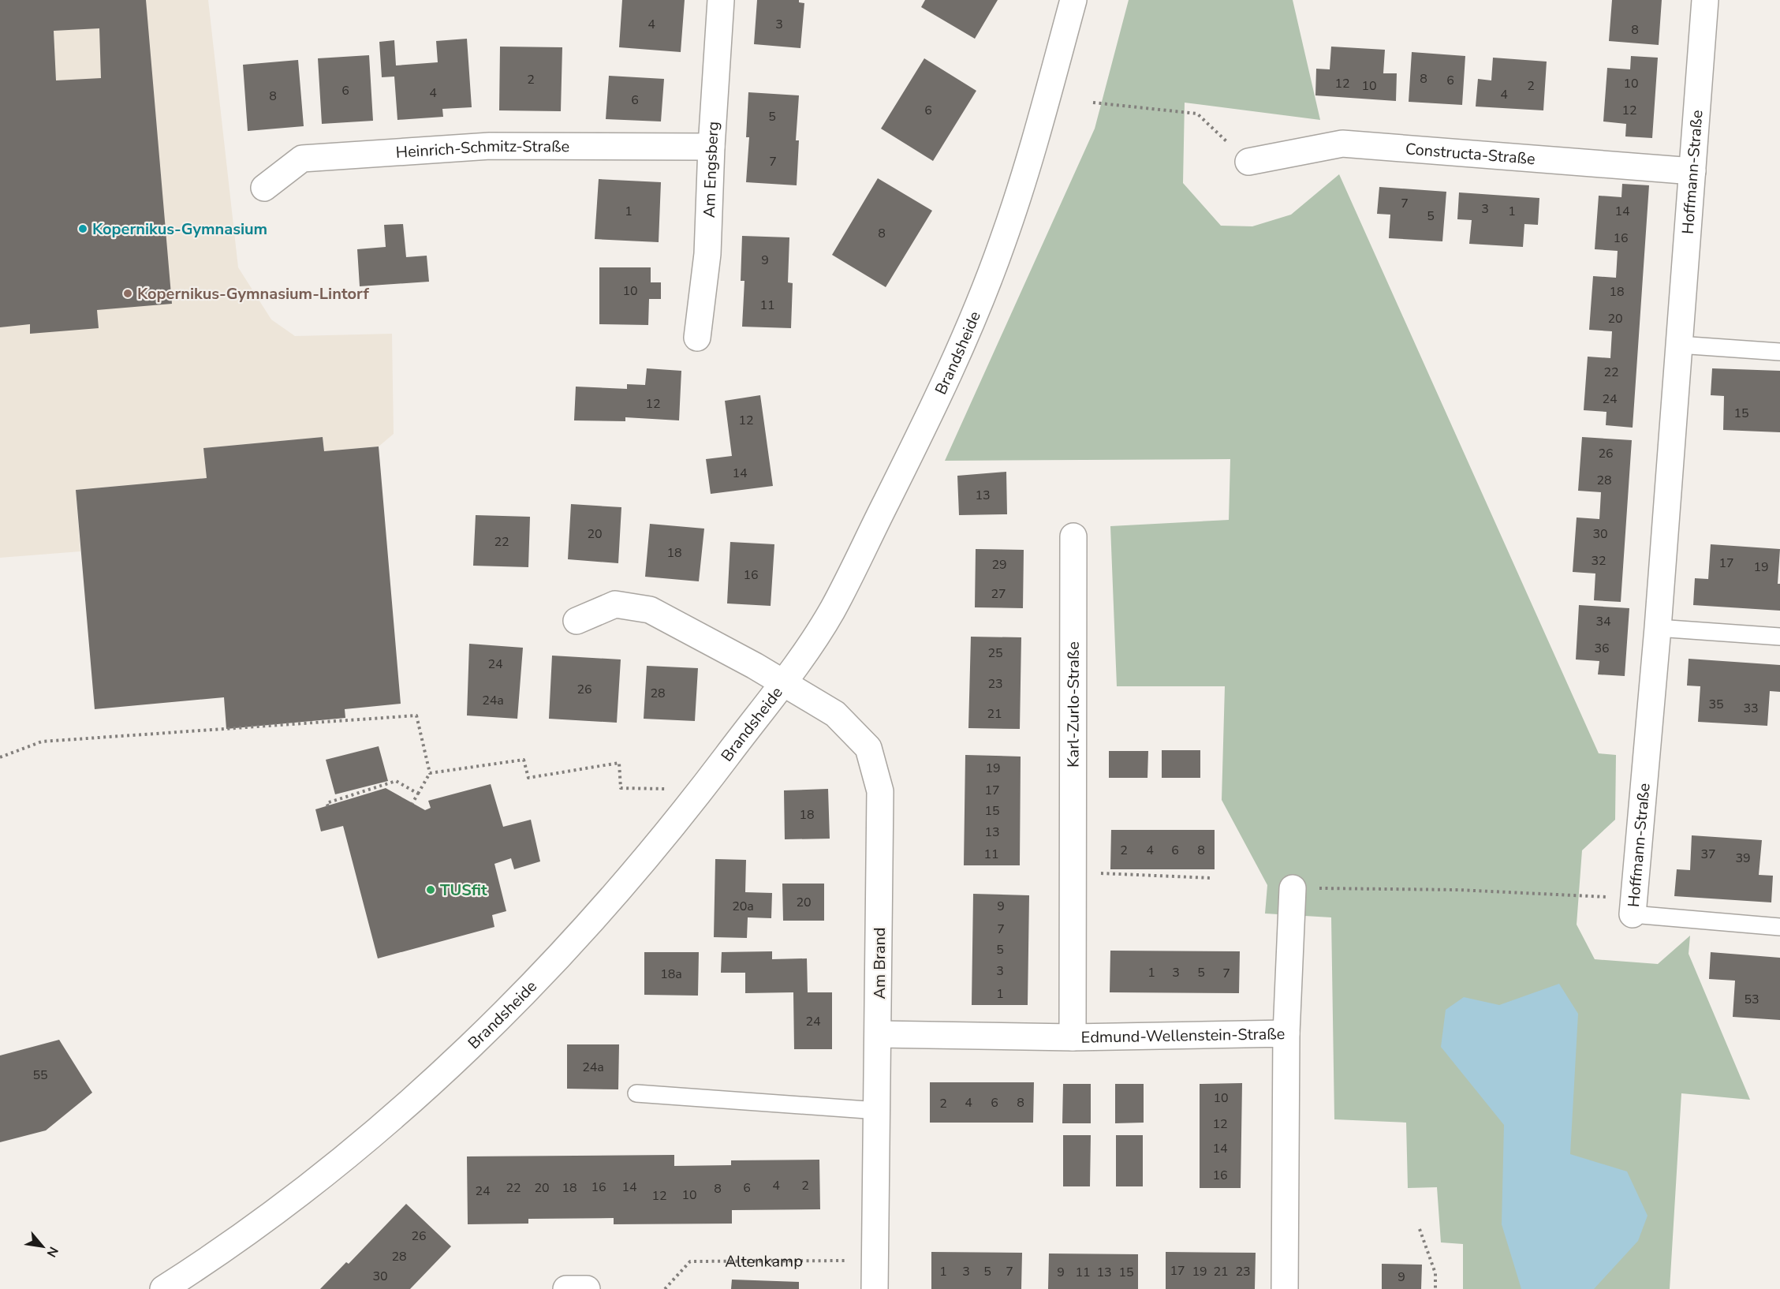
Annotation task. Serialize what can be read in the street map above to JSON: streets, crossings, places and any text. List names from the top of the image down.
{
  "streets": {
    "street": [
      "Heinrich-Schmitz-Straße",
      "Constructa-Straße",
      "Am Engsberg",
      "Hoffmann-Straße",
      "Brandsheide",
      "Karl-Zurlo-Straße",
      "Am Brand",
      "Edmund-Wellenstein-Straße"
    ],
    "path": ["Altenkamp"]
  },
  "crossings": [
    ["Heinrich-Schmitz-Straße", "Am Engsberg"],
    ["Constructa-Straße", "Hoffmann-Straße"],
    ["Brandsheide", "Am Brand"],
    ["Karl-Zurlo-Straße", "Edmund-Wellenstein-Straße"],
    ["Am Brand", "Edmund-Wellenstein-Straße"],
    ["Am Brand", "Altenkamp"]
  ],
  "places": ["Kopernikus-Gymnasium", "Kopernikus-Gymnasium-Lintorf", "TUSfit"],
  "house_numbers": [
    "4",
    "3",
    "8",
    "8",
    "2",
    "6",
    "12",
    "10",
    "10",
    "2",
    "6",
    "4",
    "4",
    "8",
    "6",
    "6",
    "12",
    "5",
    "7",
    "7",
    "3",
    "1",
    "1",
    "14",
    "5",
    "8",
    "16",
    "9",
    "10",
    "18",
    "11",
    "20",
    "22",
    "24",
    "12",
    "15",
    "12",
    "26",
    "14",
    "28",
    "13",
    "20",
    "30",
    "22",
    "18",
    "32",
    "17",
    "29",
    "19",
    "16",
    "27",
    "34",
    "36",
    "25",
    "24",
    "23",
    "26",
    "28",
    "24a",
    "35",
    "33",
    "21",
    "19",
    "17",
    "15",
    "18",
    "13",
    "2",
    "4",
    "6",
    "8",
    "11",
    "37",
    "39",
    "20",
    "20a",
    "9",
    "7",
    "5",
    "3",
    "1",
    "3",
    "5",
    "7",
    "18a",
    "1",
    "53",
    "24",
    "24a",
    "55",
    "10",
    "4",
    "6",
    "8",
    "2",
    "12",
    "14",
    "16",
    "4",
    "2",
    "16",
    "14",
    "22",
    "20",
    "18",
    "6",
    "8",
    "24",
    "10",
    "12",
    "26",
    "28",
    "17",
    "1",
    "3",
    "5",
    "7",
    "19",
    "21",
    "23",
    "9",
    "11",
    "13",
    "15",
    "30",
    "9"
  ],
  "north": "bottom right"
}
